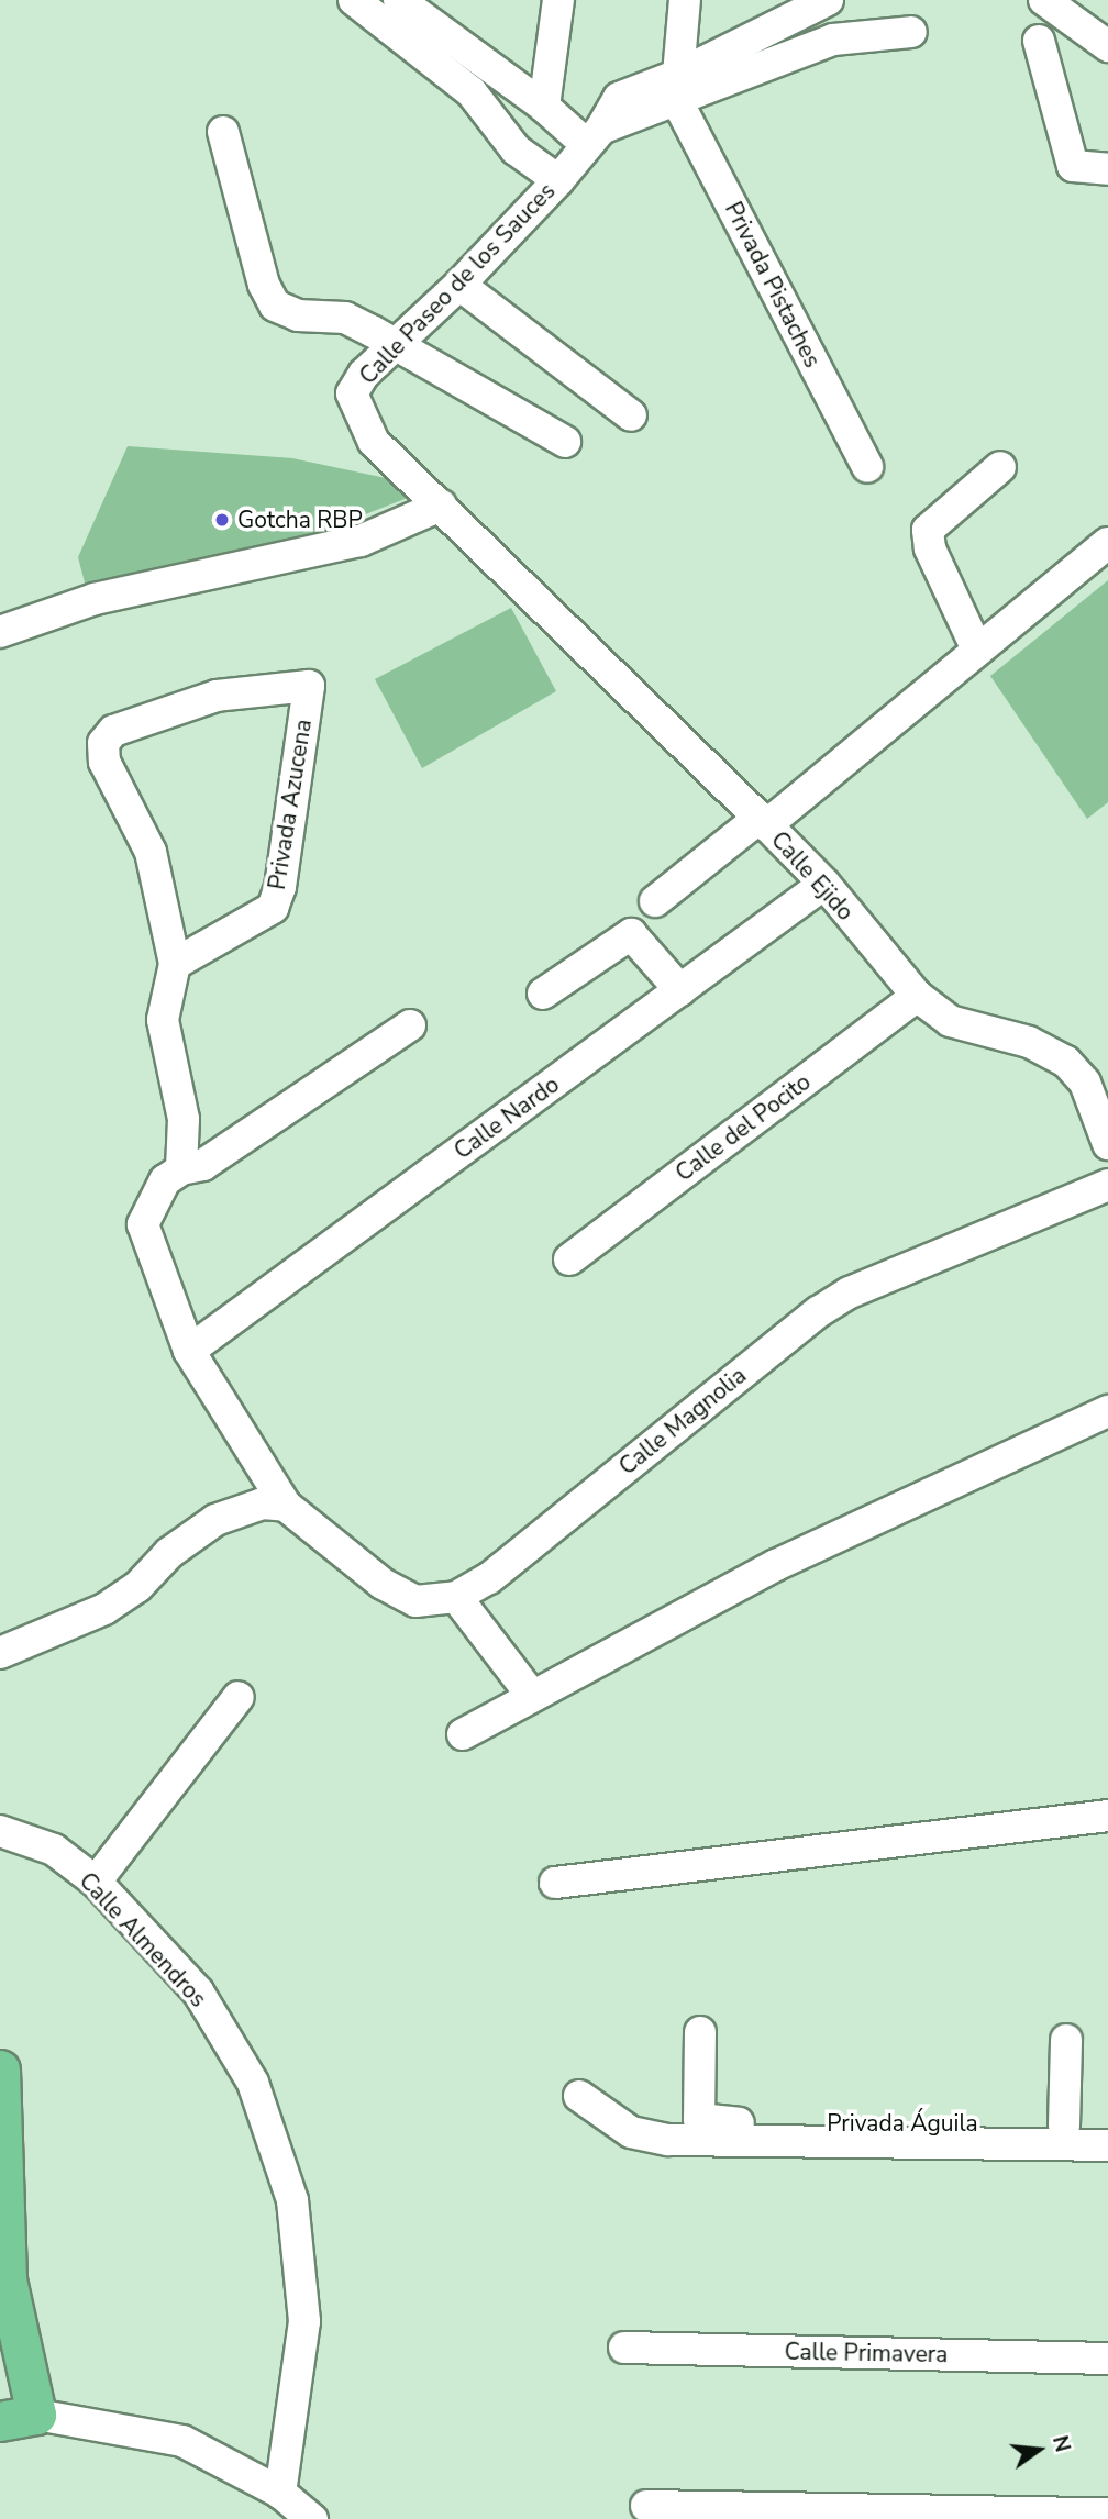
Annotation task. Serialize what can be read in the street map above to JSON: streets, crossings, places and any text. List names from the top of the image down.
{
  "streets": {
    "street": [
      "Calle Paseo de los Sauces",
      "Privada Pistaches",
      "Privada Azucena",
      "Calle Ejido",
      "Calle Nardo",
      "Calle del Pocito",
      "Calle Magnolia",
      "Calle Almendros",
      "Privada Águila",
      "Calle Primavera"
    ]
  },
  "crossings": [
    ["Calle Paseo de los Sauces", "Privada Pistaches"],
    ["Calle Paseo de los Sauces", "Calle Ejido"],
    ["Calle Ejido", "Calle Nardo"],
    ["Calle Ejido", "Calle del Pocito"]
  ],
  "places": ["Gotcha RBP"],
  "north": "right"
}
